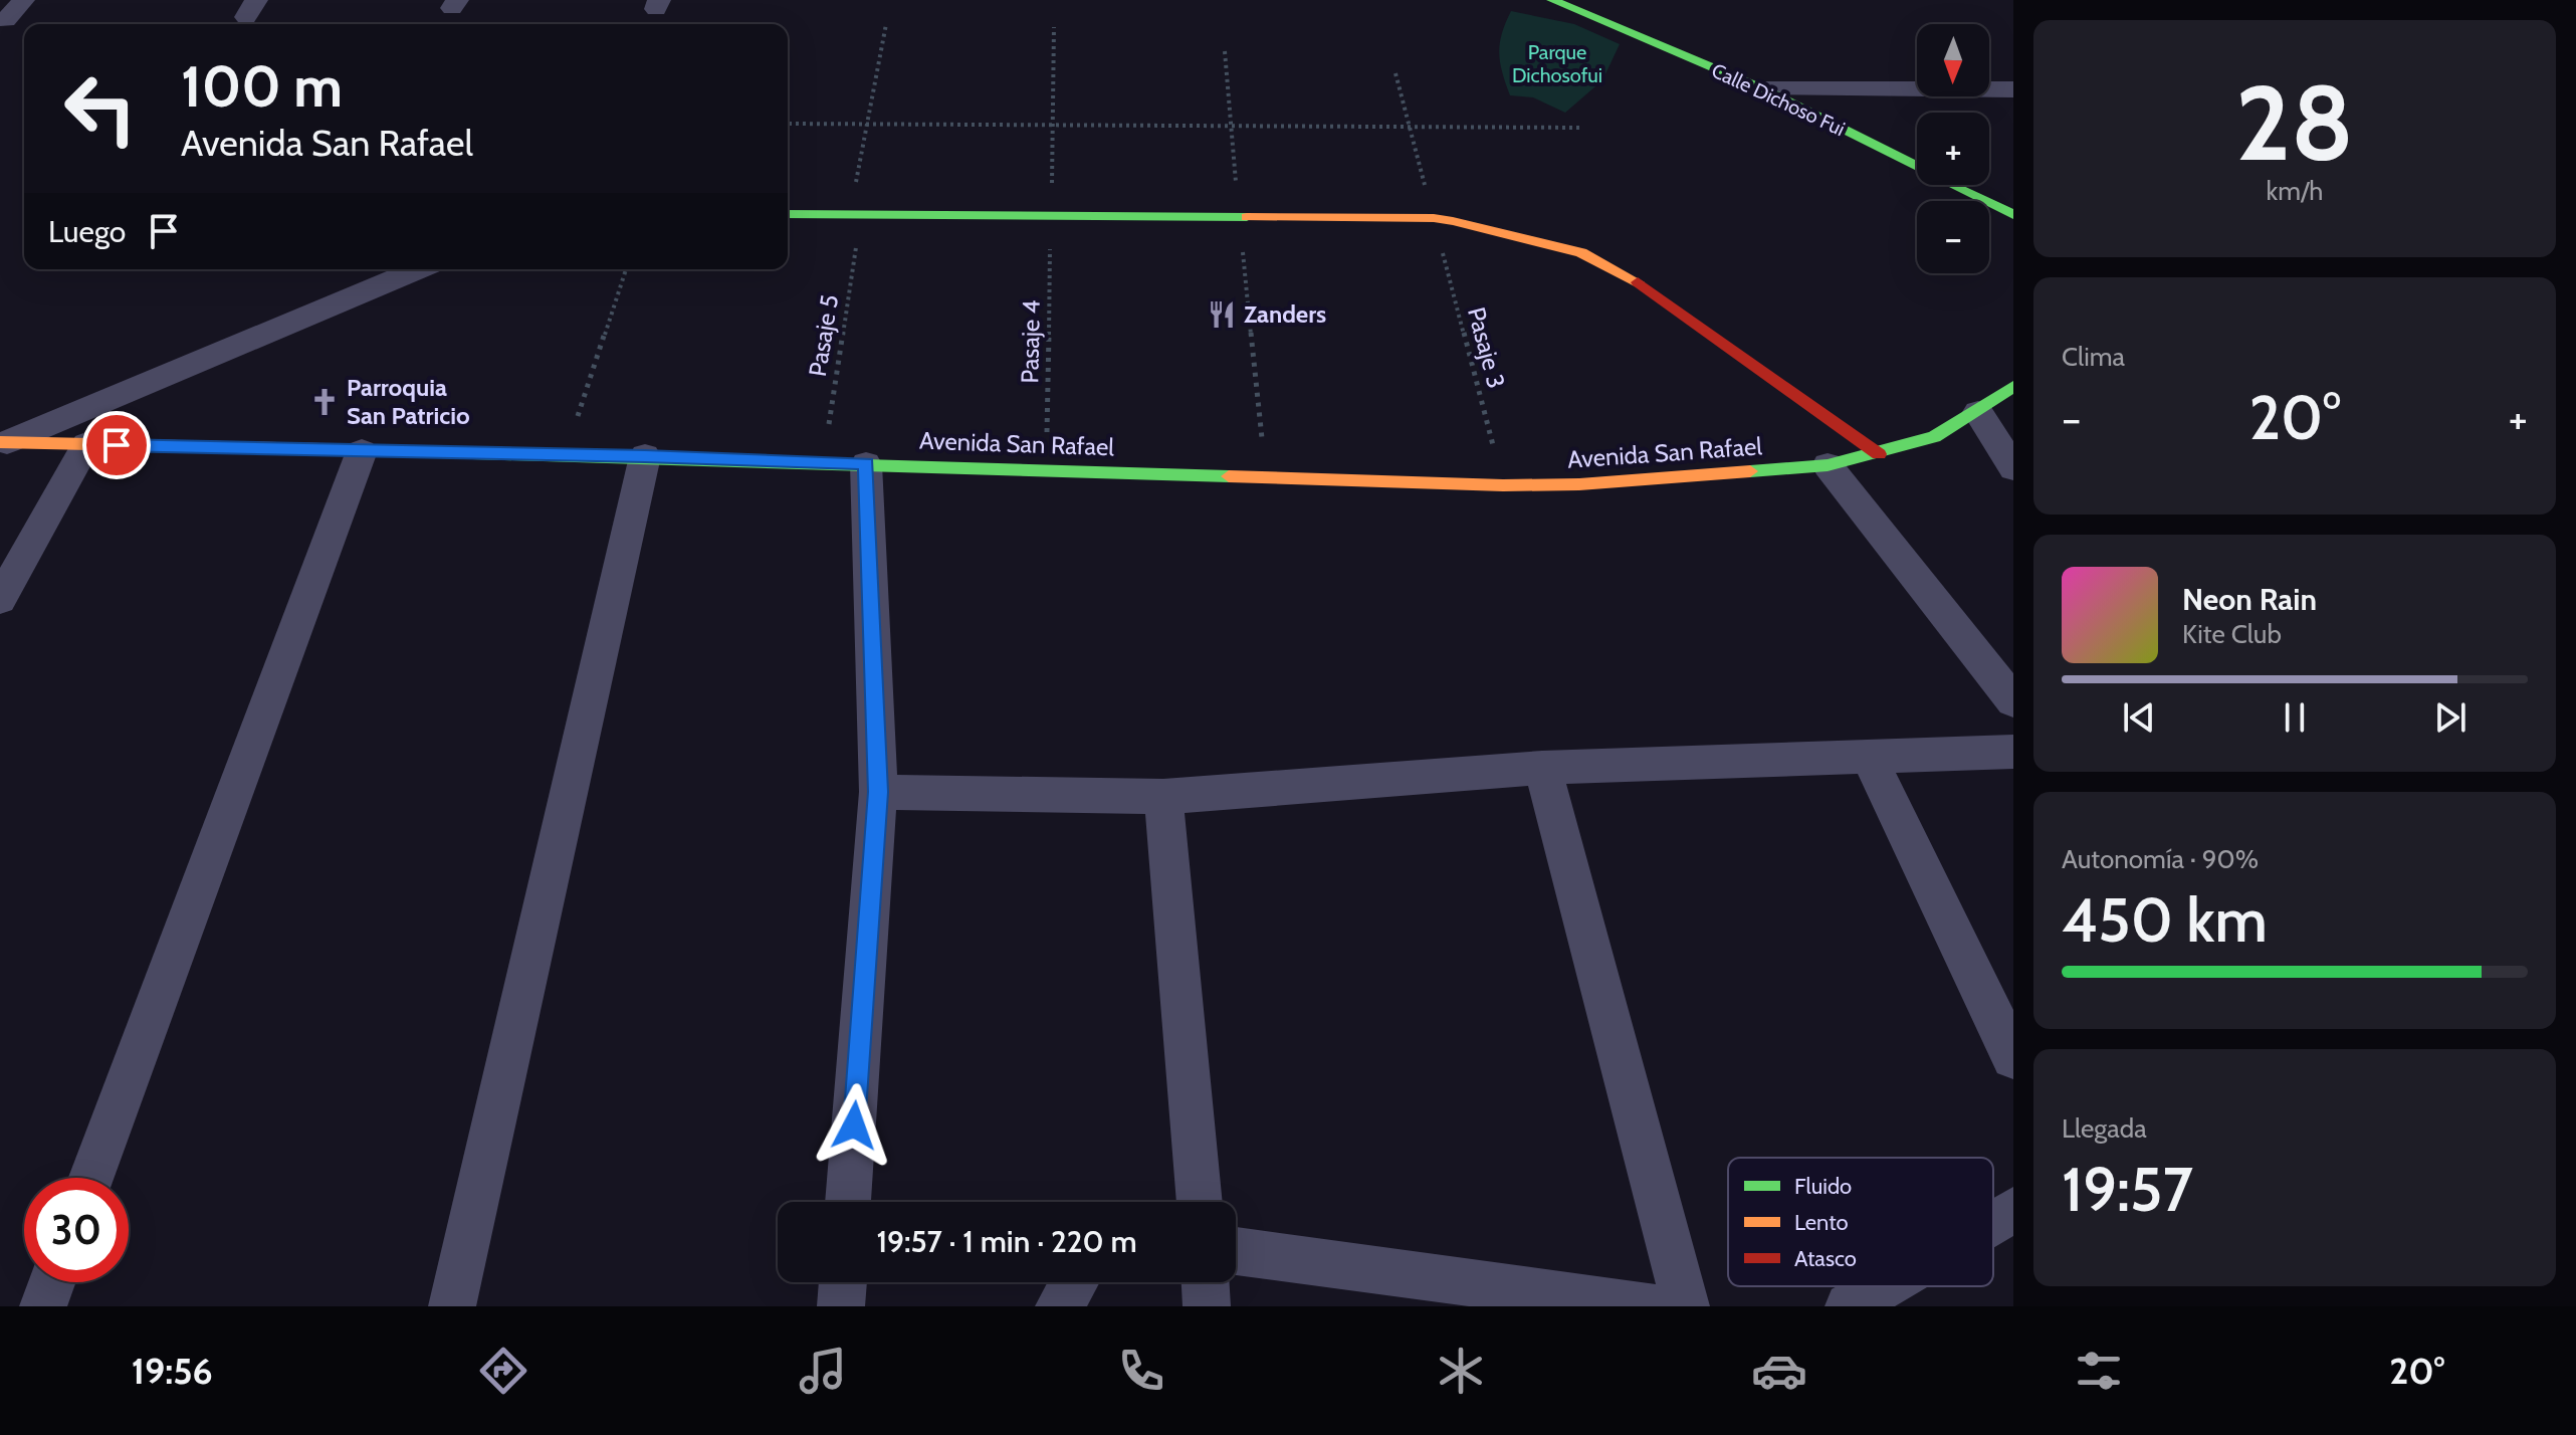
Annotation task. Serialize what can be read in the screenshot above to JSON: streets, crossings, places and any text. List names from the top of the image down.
{
  "streets": {
    "street": ["Calle Dichoso Fui", "Avenida San Rafael"],
    "path": ["Pasaje 5", "Pasaje 4", "Pasaje 3"]
  },
  "crossings": [
    ["Pasaje 5", "Avenida San Rafael"],
    ["Pasaje 4", "Avenida San Rafael"],
    ["Pasaje 3", "Avenida San Rafael"]
  ],
  "parks": ["Parque Dichosofui"],
  "places": {
    "restaurant": ["Zanders"],
    "church": ["Parroquia San Patricio"]
  },
  "legend": ["Fluido", "Lento", "Atasco"],
  "north": "bottom",
  "page": {
    "tile": [
      ["28", "km/h"],
      "Clima",
      ["Autonomía · 90%", "450 km"],
      ["Llegada", "19:57"]
    ],
    "map_buttons": ["+", "−"],
    "turn": ["100 m", "Avenida San Rafael"],
    "then": "Luego",
    "heat": ["−", "20°", "+"],
    "song": ["Neon Rain", "Kite Club"],
    "limit": "30",
    "trip": "19:57 · 1 min · 220 m",
    "tabs": ["19:56", "20°"]
  }
}
